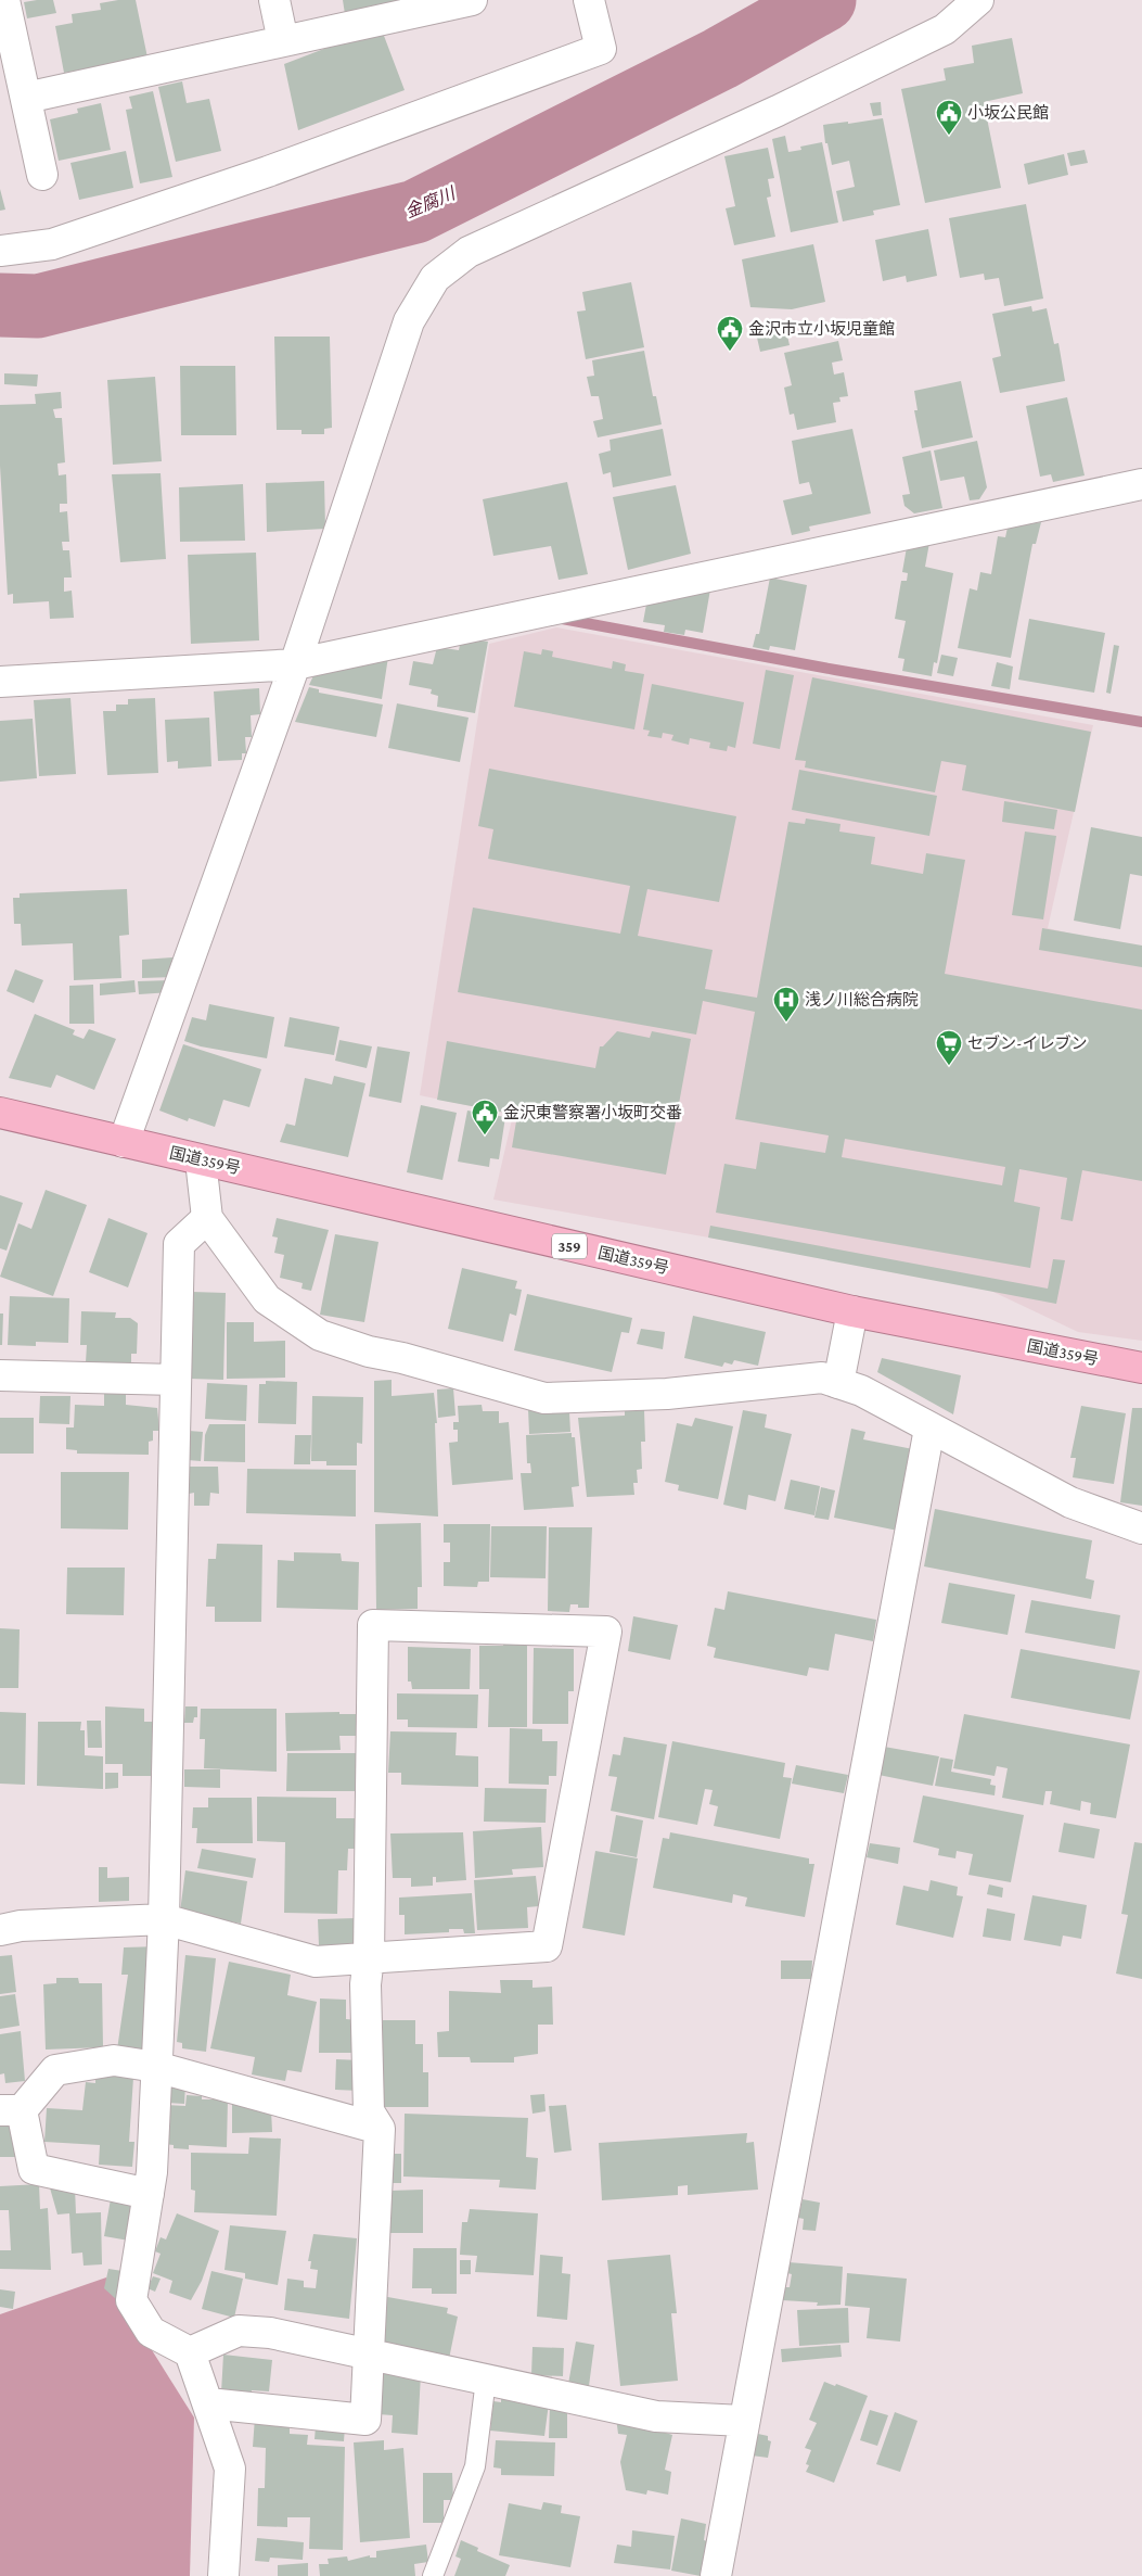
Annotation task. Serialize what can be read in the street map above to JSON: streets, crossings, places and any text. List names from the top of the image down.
{
  "streets": {
    "highway": ["国道359号", "359"]
  },
  "water": ["金腐川"],
  "places": {
    "public building": ["小坂公民館", "金沢市立小坂児童館", "金沢東警察署小坂町交番"],
    "hospital": ["浅ノ川総合病院"],
    "supermarket": ["セブン-イレブン"]
  }
}
